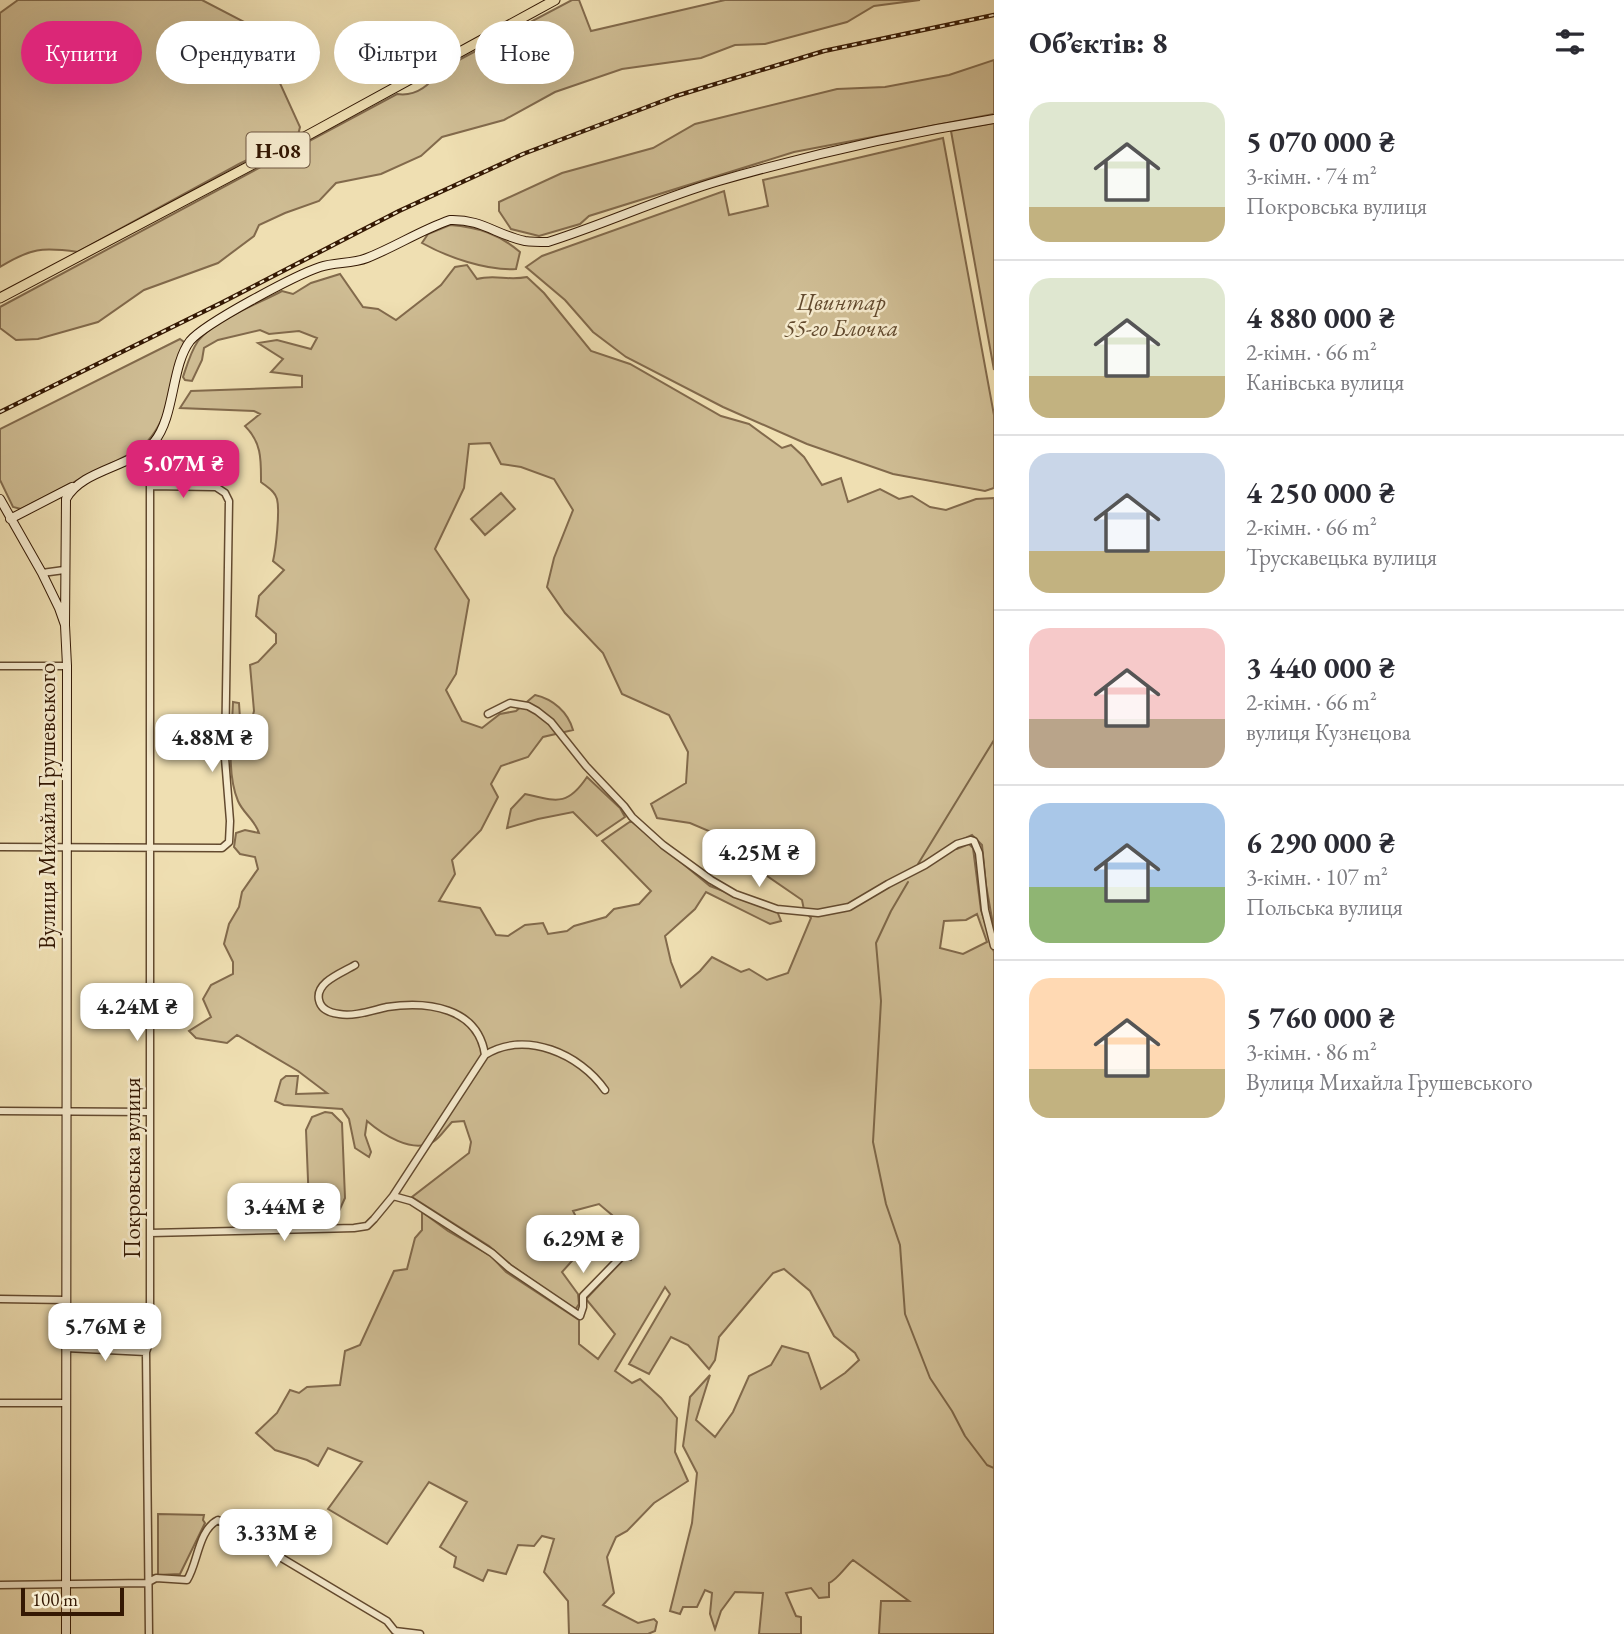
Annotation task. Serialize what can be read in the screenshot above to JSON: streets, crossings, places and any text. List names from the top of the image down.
{
  "streets": {
    "main road": ["Н-08"],
    "street": ["Вулиця Михайла Грушевського", "Покровська вулиця"]
  },
  "parks": ["Цвинтар 55-го Блочка"],
  "scale_bar": "100 m",
  "page": {
    "heading": "Об’єктів: 8",
    "chip": [
      "Купити",
      "Орендувати",
      "Фільтри",
      "Нове"
    ],
    "list": [
      {
        "name": "5 070 000 ₴",
        "note": "3-кімн. · 74 m² · Покровська вулиця"
      },
      {
        "name": "4 880 000 ₴",
        "note": "2-кімн. · 66 m² · Канівська вулиця"
      },
      {
        "name": "4 250 000 ₴",
        "note": "2-кімн. · 66 m² · Трускавецька вулиця"
      },
      {
        "name": "3 440 000 ₴",
        "note": "2-кімн. · 66 m² · вулиця Кузнєцова"
      },
      {
        "name": "6 290 000 ₴",
        "note": "3-кімн. · 107 m² · Польська вулиця"
      },
      {
        "name": "5 760 000 ₴",
        "note": "3-кімн. · 86 m² · Вулиця Михайла Грушевського"
      }
    ],
    "price": [
      "5.07M ₴",
      "4.88M ₴",
      "4.25M ₴",
      "4.24M ₴",
      "3.44M ₴",
      "6.29M ₴",
      "5.76M ₴",
      "3.33M ₴"
    ],
    "scale": "100 m"
  }
}
